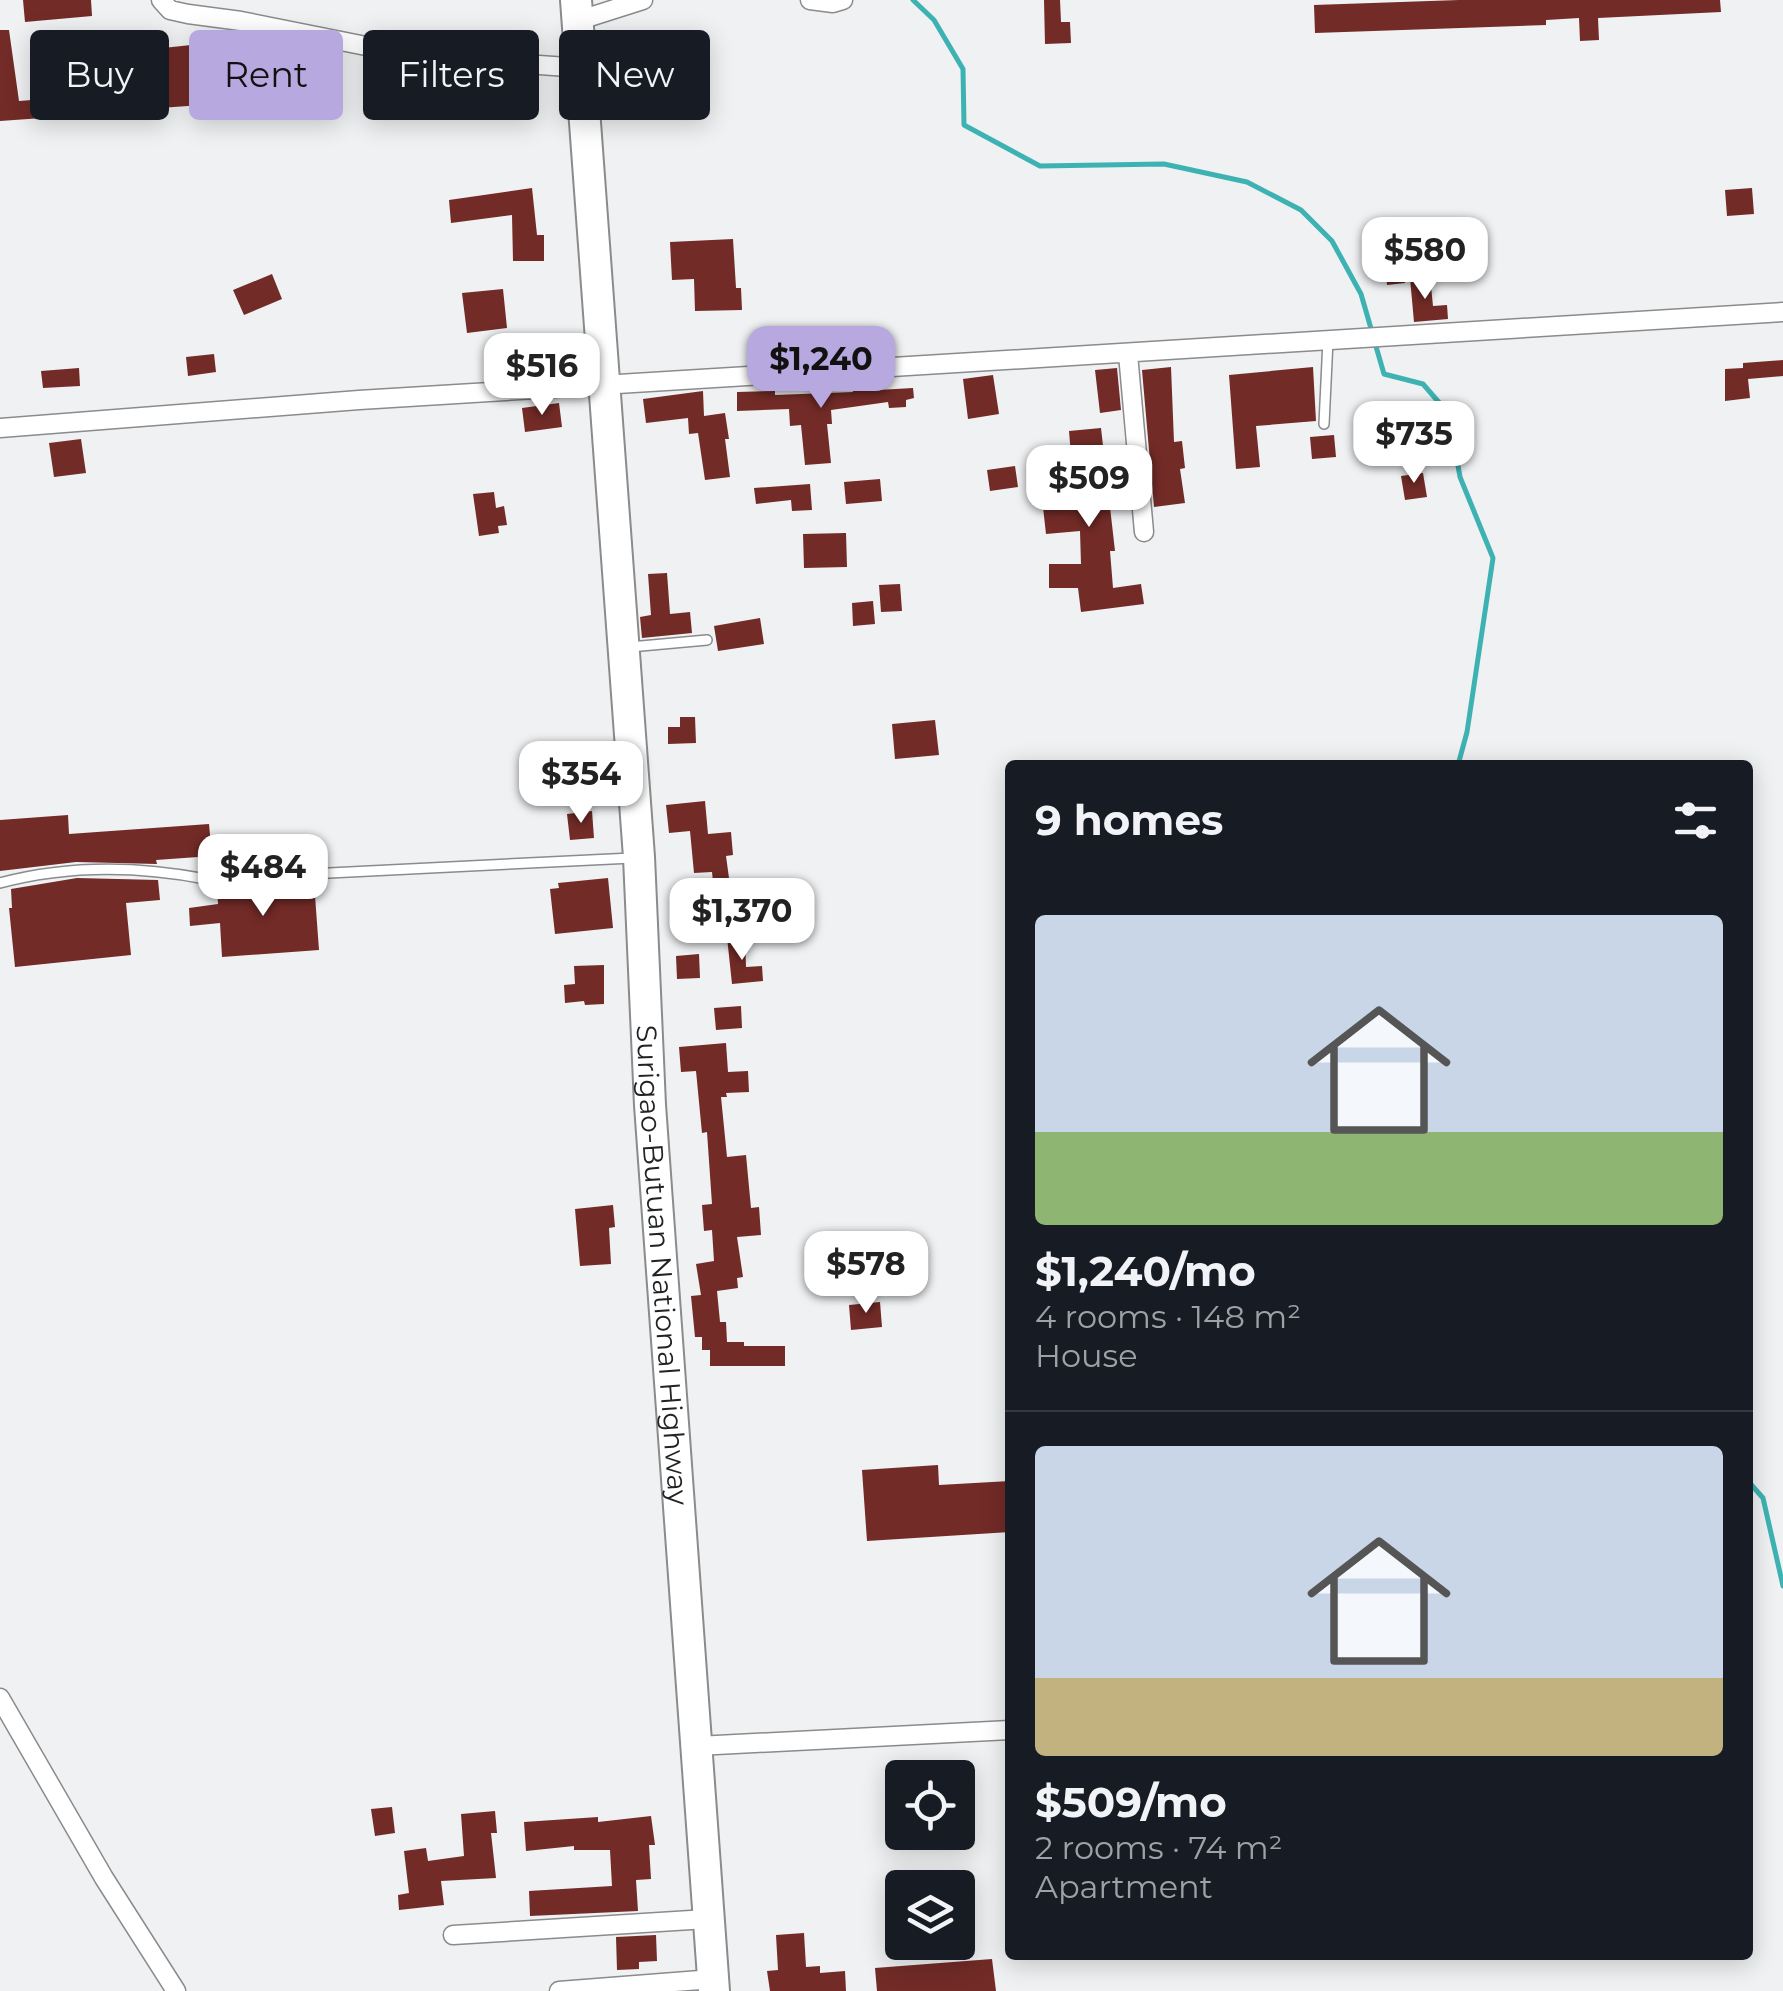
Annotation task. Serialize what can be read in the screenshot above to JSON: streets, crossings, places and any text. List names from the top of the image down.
{
  "streets": {
    "highway": ["Surigao-Butuan National Highway"]
  },
  "page": {
    "chip": [
      "Buy",
      "Rent",
      "Filters",
      "New"
    ],
    "price": [
      "$580",
      "$1,240",
      "$516",
      "$735",
      "$509",
      "$354",
      "$484",
      "$1,370",
      "$578"
    ],
    "heading": "9 homes",
    "list": [
      {
        "name": "$1,240/mo",
        "note": "4 rooms · 148 m² · House"
      },
      {
        "name": "$509/mo",
        "note": "2 rooms · 74 m² · Apartment"
      }
    ]
  }
}
